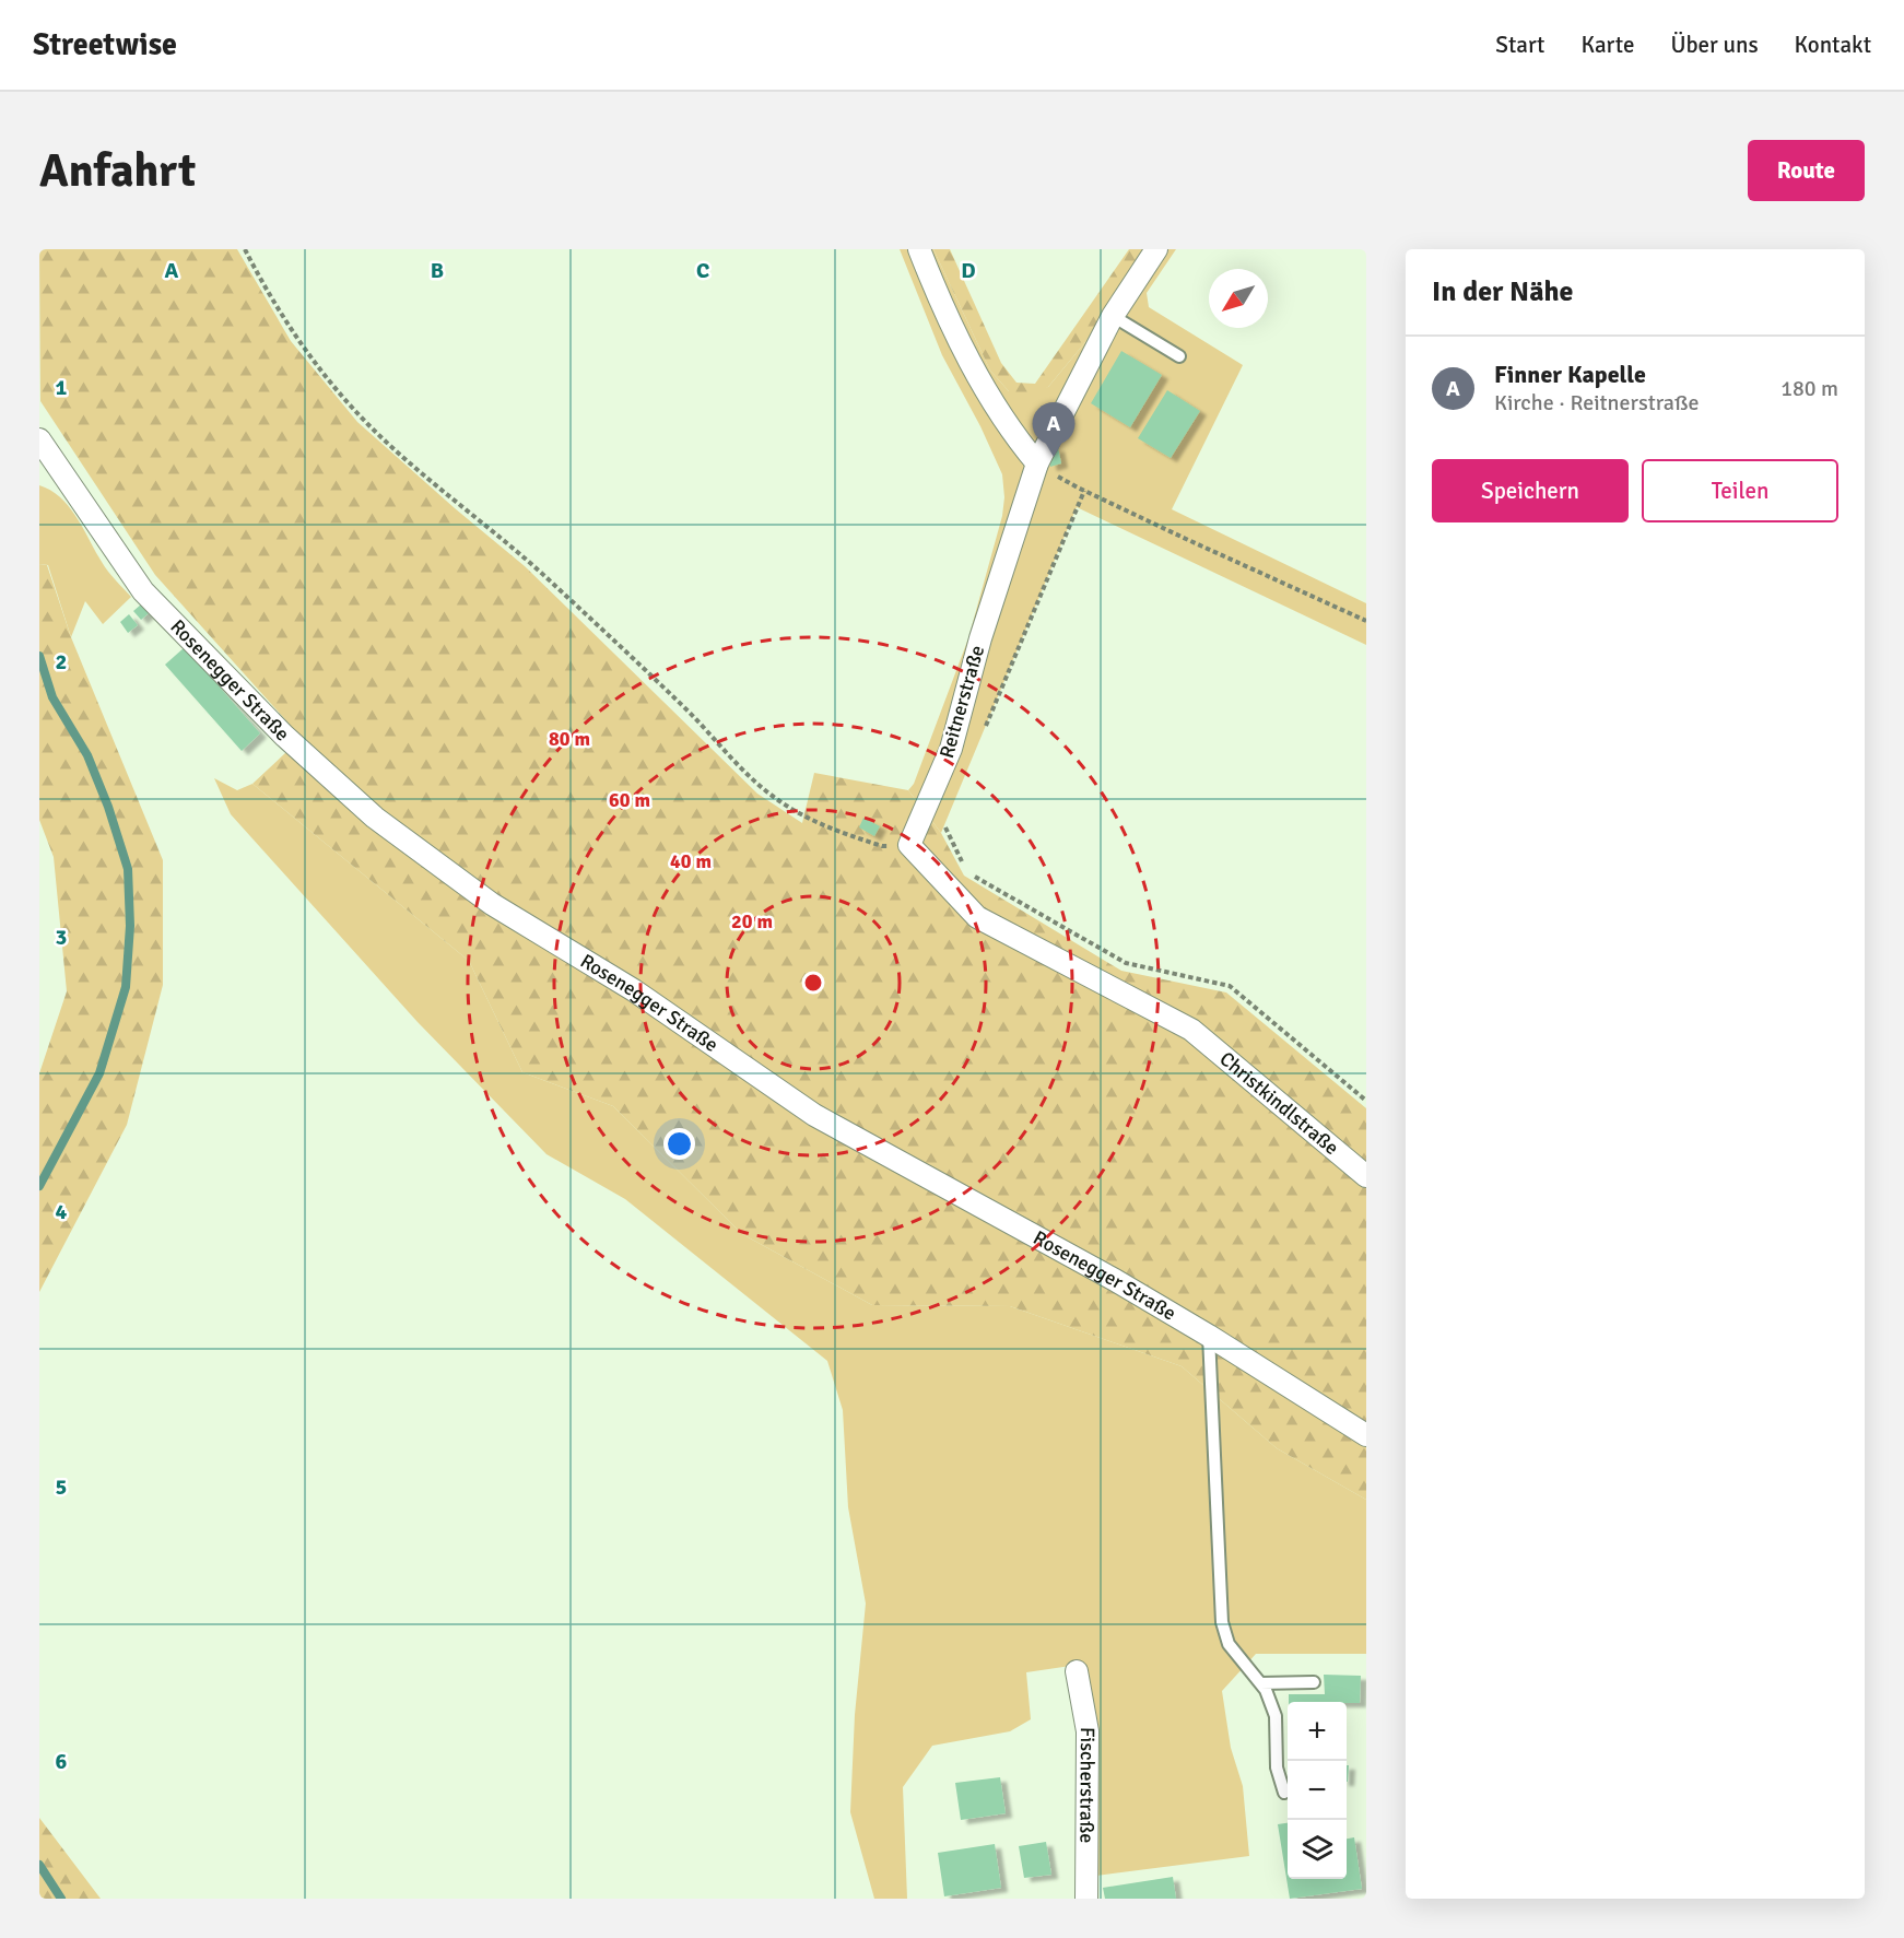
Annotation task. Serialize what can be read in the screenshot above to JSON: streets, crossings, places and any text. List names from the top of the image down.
{
  "streets": {
    "street": [
      "Rosenegger Straße",
      "Reitnerstraße",
      "Christkindlstraße",
      "Fischerstraße"
    ]
  },
  "crossings": [
    ["Reitnerstraße", "Christkindlstraße"]
  ],
  "north": "bottom left",
  "page": {
    "header": "Streetwise",
    "nav": [
      "Start",
      "Karte",
      "Über uns",
      "Kontakt"
    ],
    "buttons": [
      "Route",
      ["Speichern", "Teilen"]
    ],
    "title": "Anfahrt",
    "heading": "In der Nähe",
    "list": [
      {
        "mark": "A",
        "name": "Finner Kapelle",
        "note": "Kirche · Reitnerstraße",
        "value": "180 m"
      }
    ],
    "pins": "A",
    "map_buttons": ["+", "−"]
  },
  "grid": {
    "columns": [
      "A",
      "B",
      "C",
      "D"
    ],
    "rows": [
      "1",
      "2",
      "3",
      "4",
      "5",
      "6"
    ]
  },
  "rings": [
    "80 m",
    "60 m",
    "40 m",
    "20 m"
  ]
}
